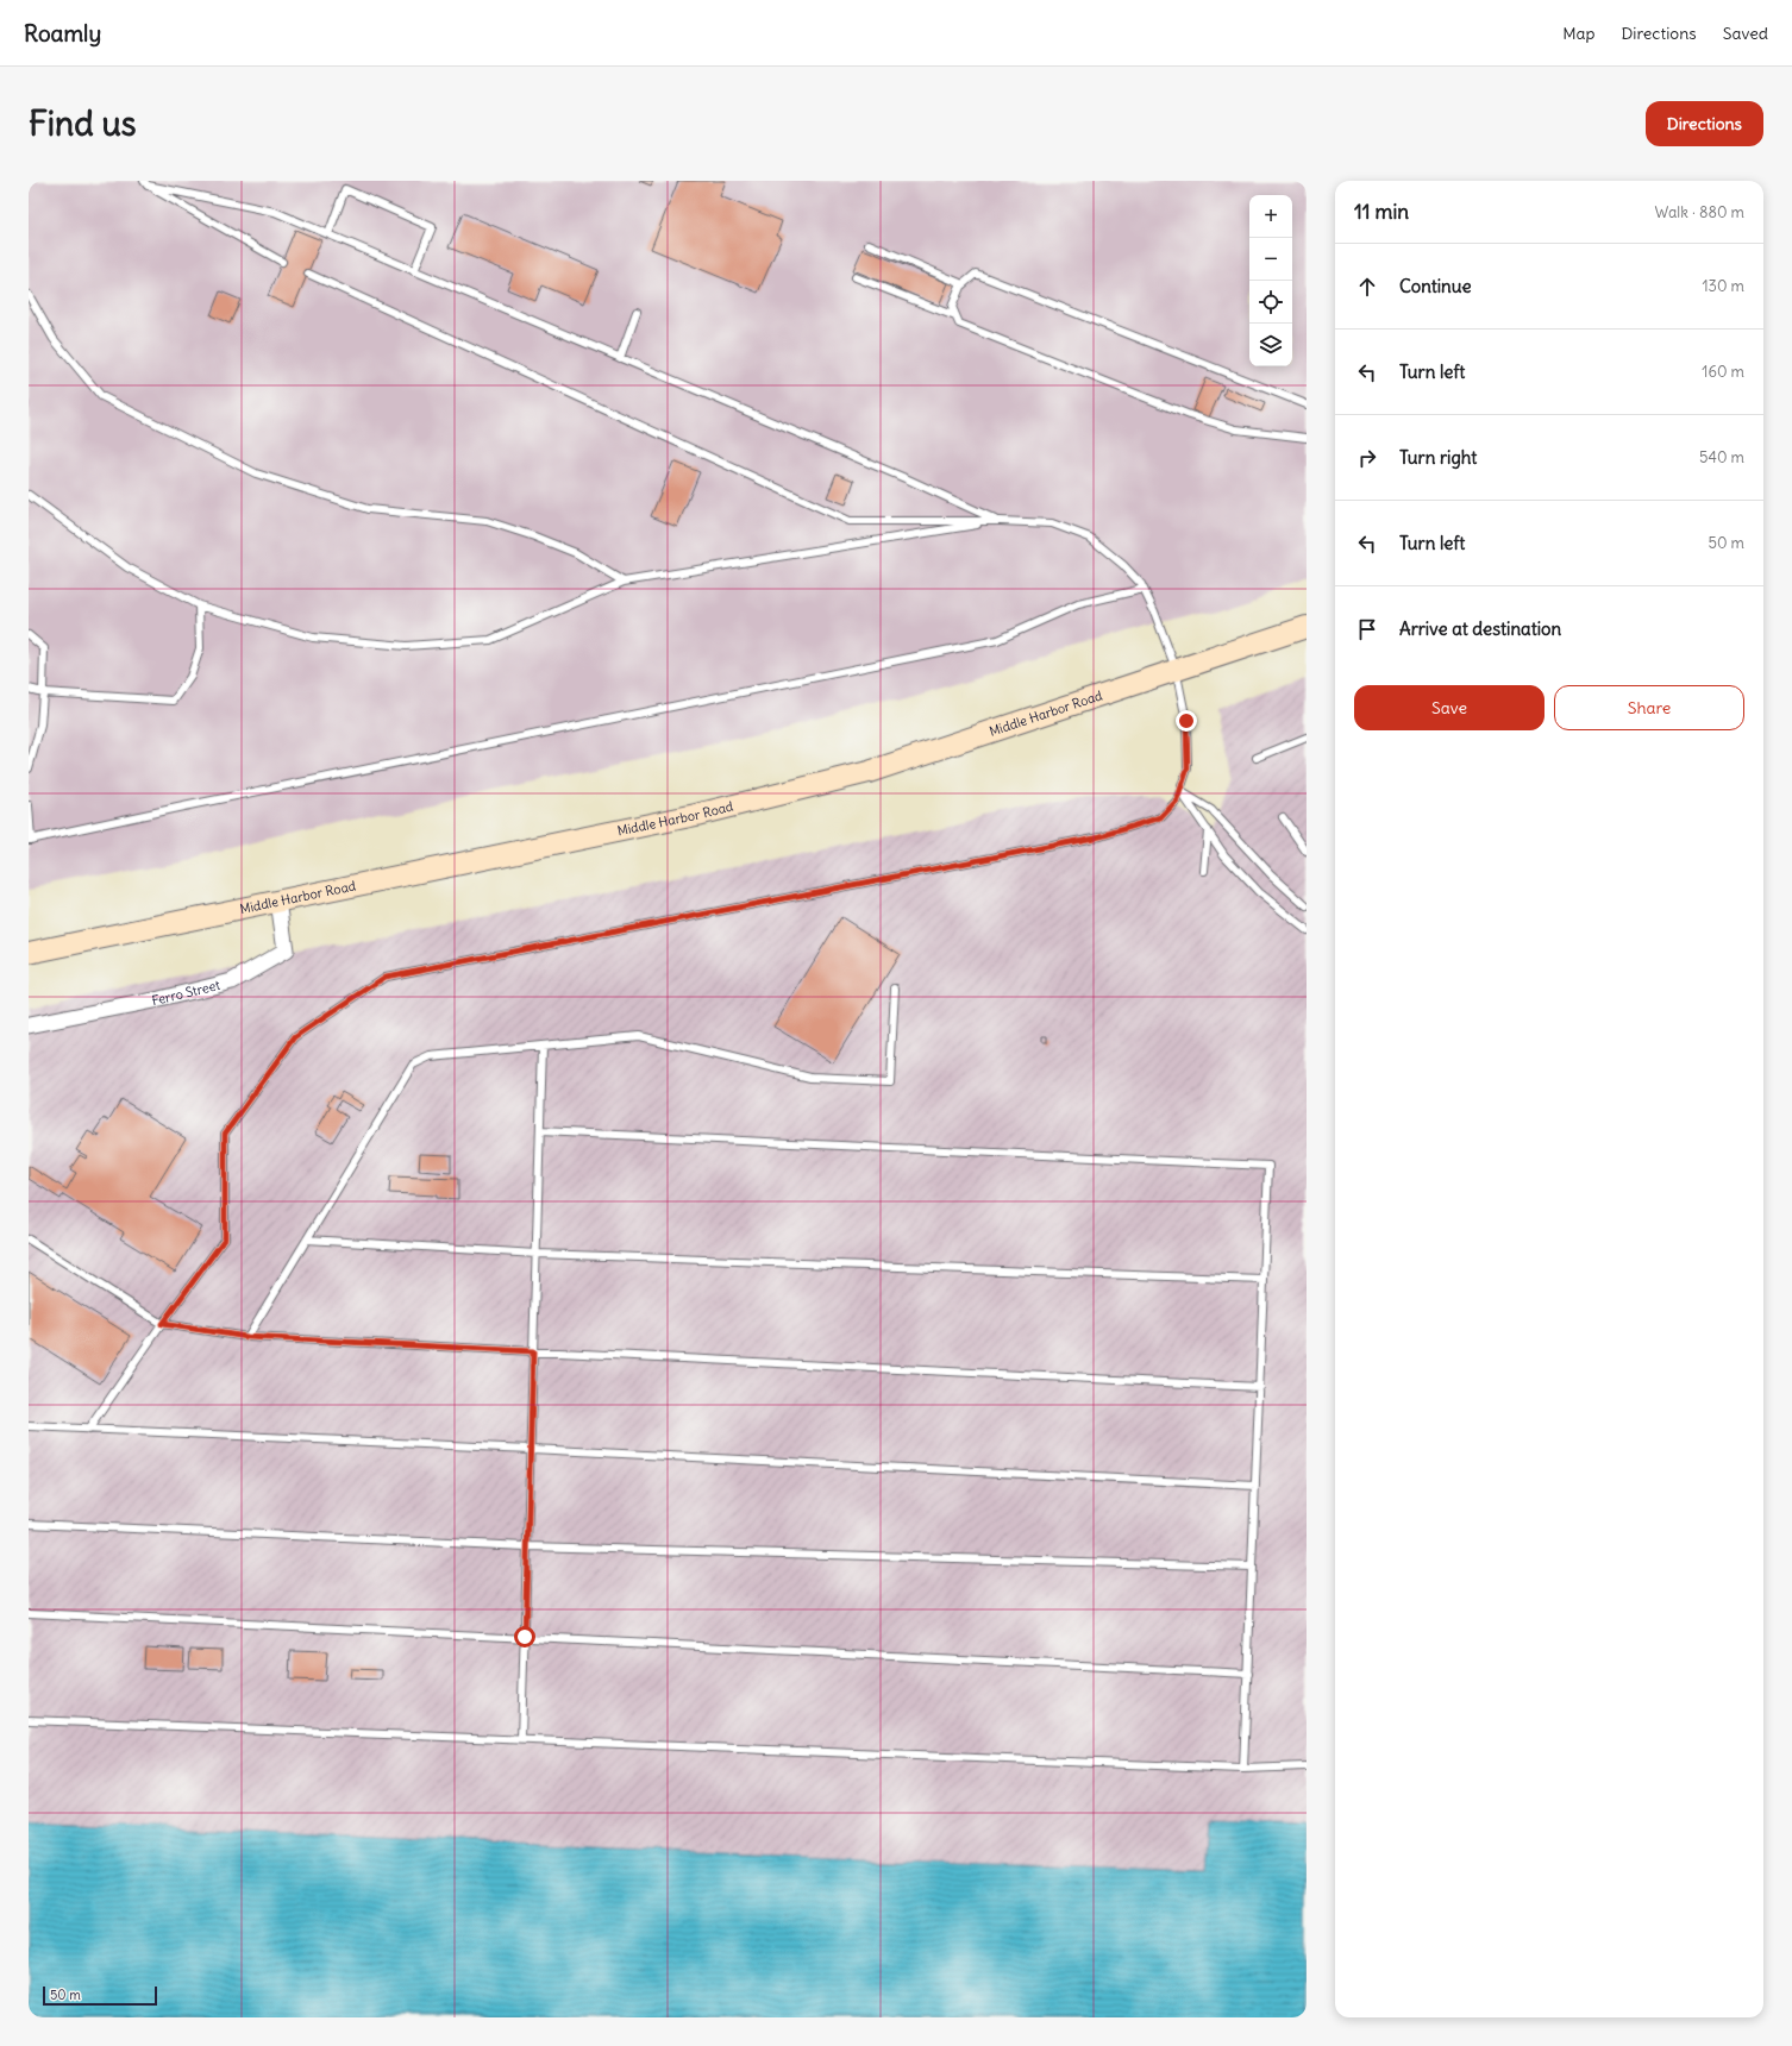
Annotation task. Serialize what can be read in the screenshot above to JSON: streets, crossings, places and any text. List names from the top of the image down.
{
  "streets": {
    "main road": ["Middle Harbor Road"],
    "street": ["Ferro Street"]
  },
  "crossings": [
    ["Middle Harbor Road", "Ferro Street"]
  ],
  "scale_bar": "50 m",
  "page": {
    "header": "Roamly",
    "nav": ["Map", "Directions", "Saved"],
    "buttons": [
      "Directions",
      ["Save", "Share"]
    ],
    "title": "Find us",
    "heading": ["11 min", "Walk · 880 m"],
    "map_buttons": ["+", "−"],
    "list": [
      ["Continue", "130 m"],
      ["Turn left", "160 m"],
      ["Turn right", "540 m"],
      ["Turn left", "50 m"],
      "Arrive at destination"
    ],
    "scale": "50 m"
  }
}
